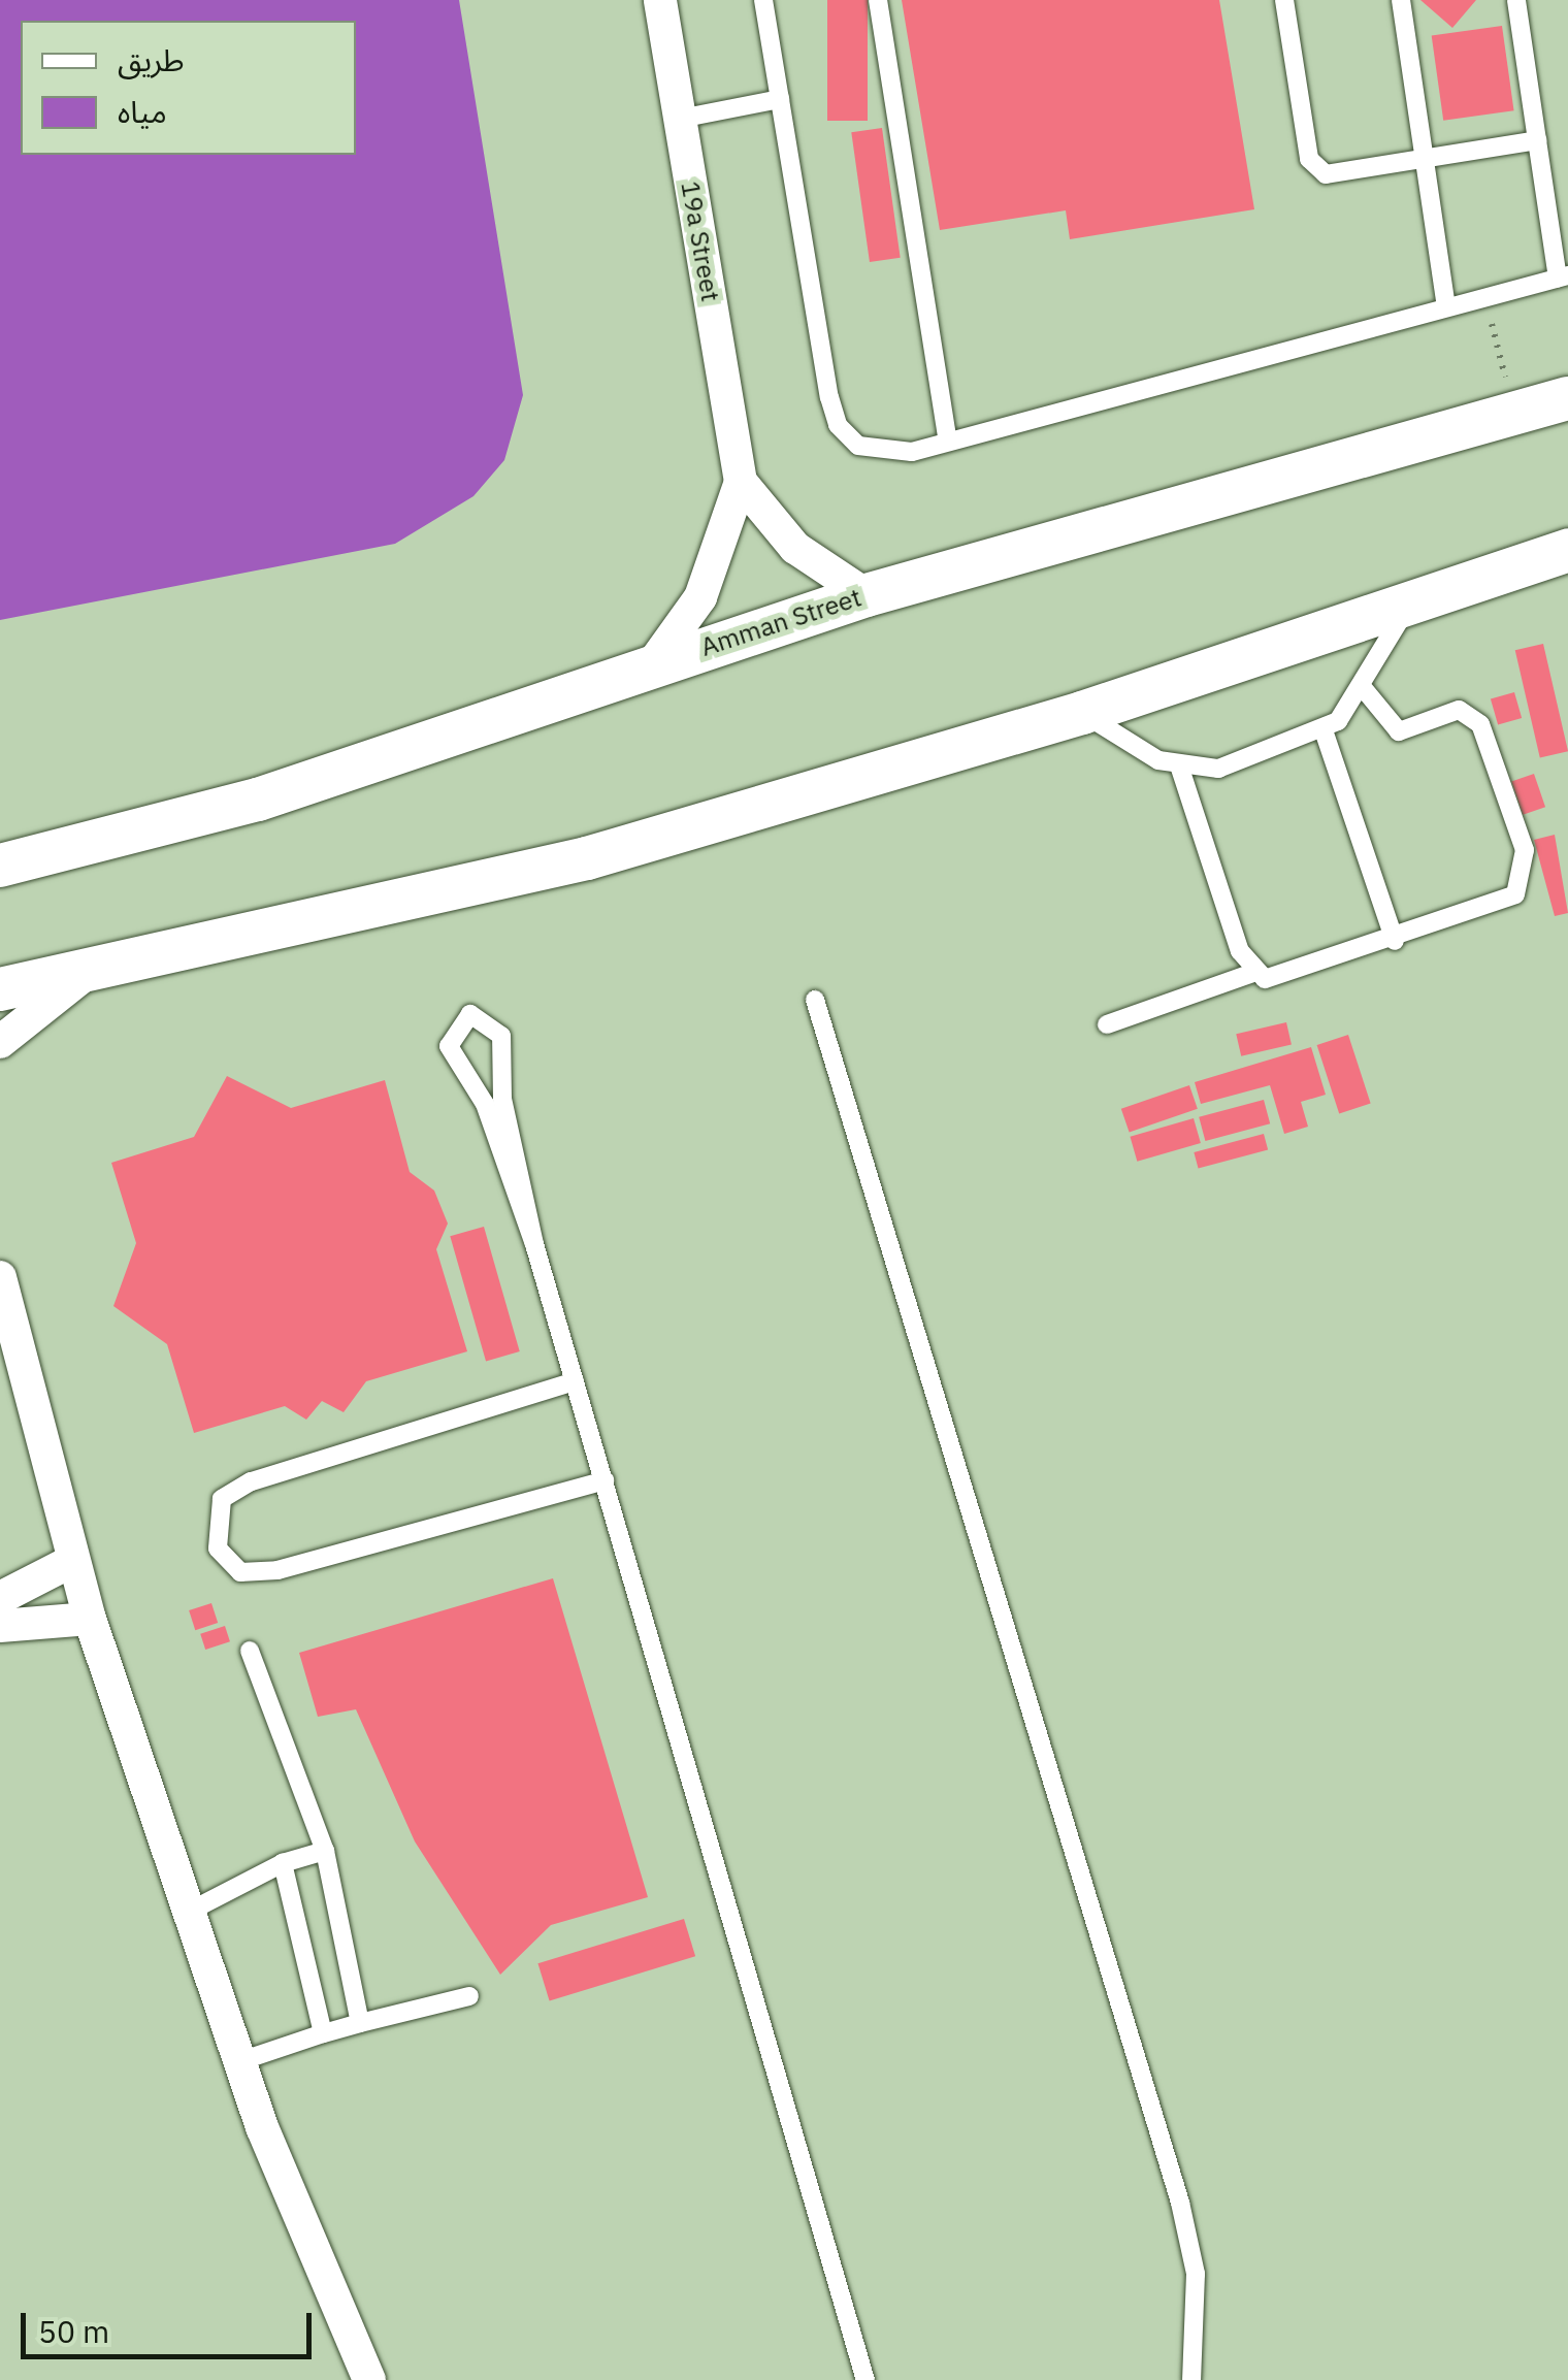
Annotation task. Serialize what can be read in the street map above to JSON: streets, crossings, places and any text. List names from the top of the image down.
{
  "streets": {
    "street": ["19a Street", "Amman Street"]
  },
  "crossings": [
    ["19a Street", "Amman Street"]
  ],
  "legend": ["طريق", "مياه"],
  "scale_bar": "50 m"
}
